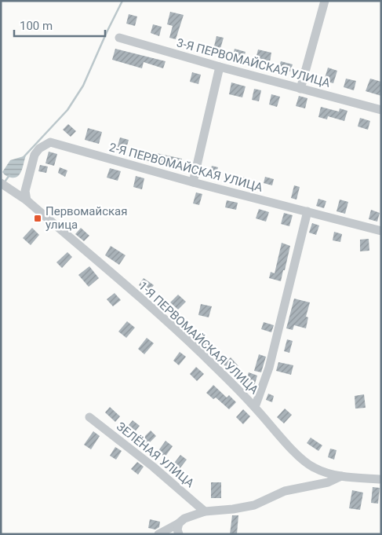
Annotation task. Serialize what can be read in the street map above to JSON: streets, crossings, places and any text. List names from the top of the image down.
{
  "streets": {
    "street": [
      "3-Я ПЕРВОМАЙСКАЯ УЛИЦА",
      "2-Я ПЕРВОМАЙСКАЯ УЛИЦА",
      "1-Я ПЕРВОМАЙСКАЯ УЛИЦА",
      "ЗЕЛЁНАЯ УЛИЦА"
    ]
  },
  "crossings": [
    ["2-Я ПЕРВОМАЙСКАЯ УЛИЦА", "1-Я ПЕРВОМАЙСКАЯ УЛИЦА"]
  ],
  "places": {
    "transit": ["Первомайская улица"]
  },
  "scale_bar": "100 m"
}
